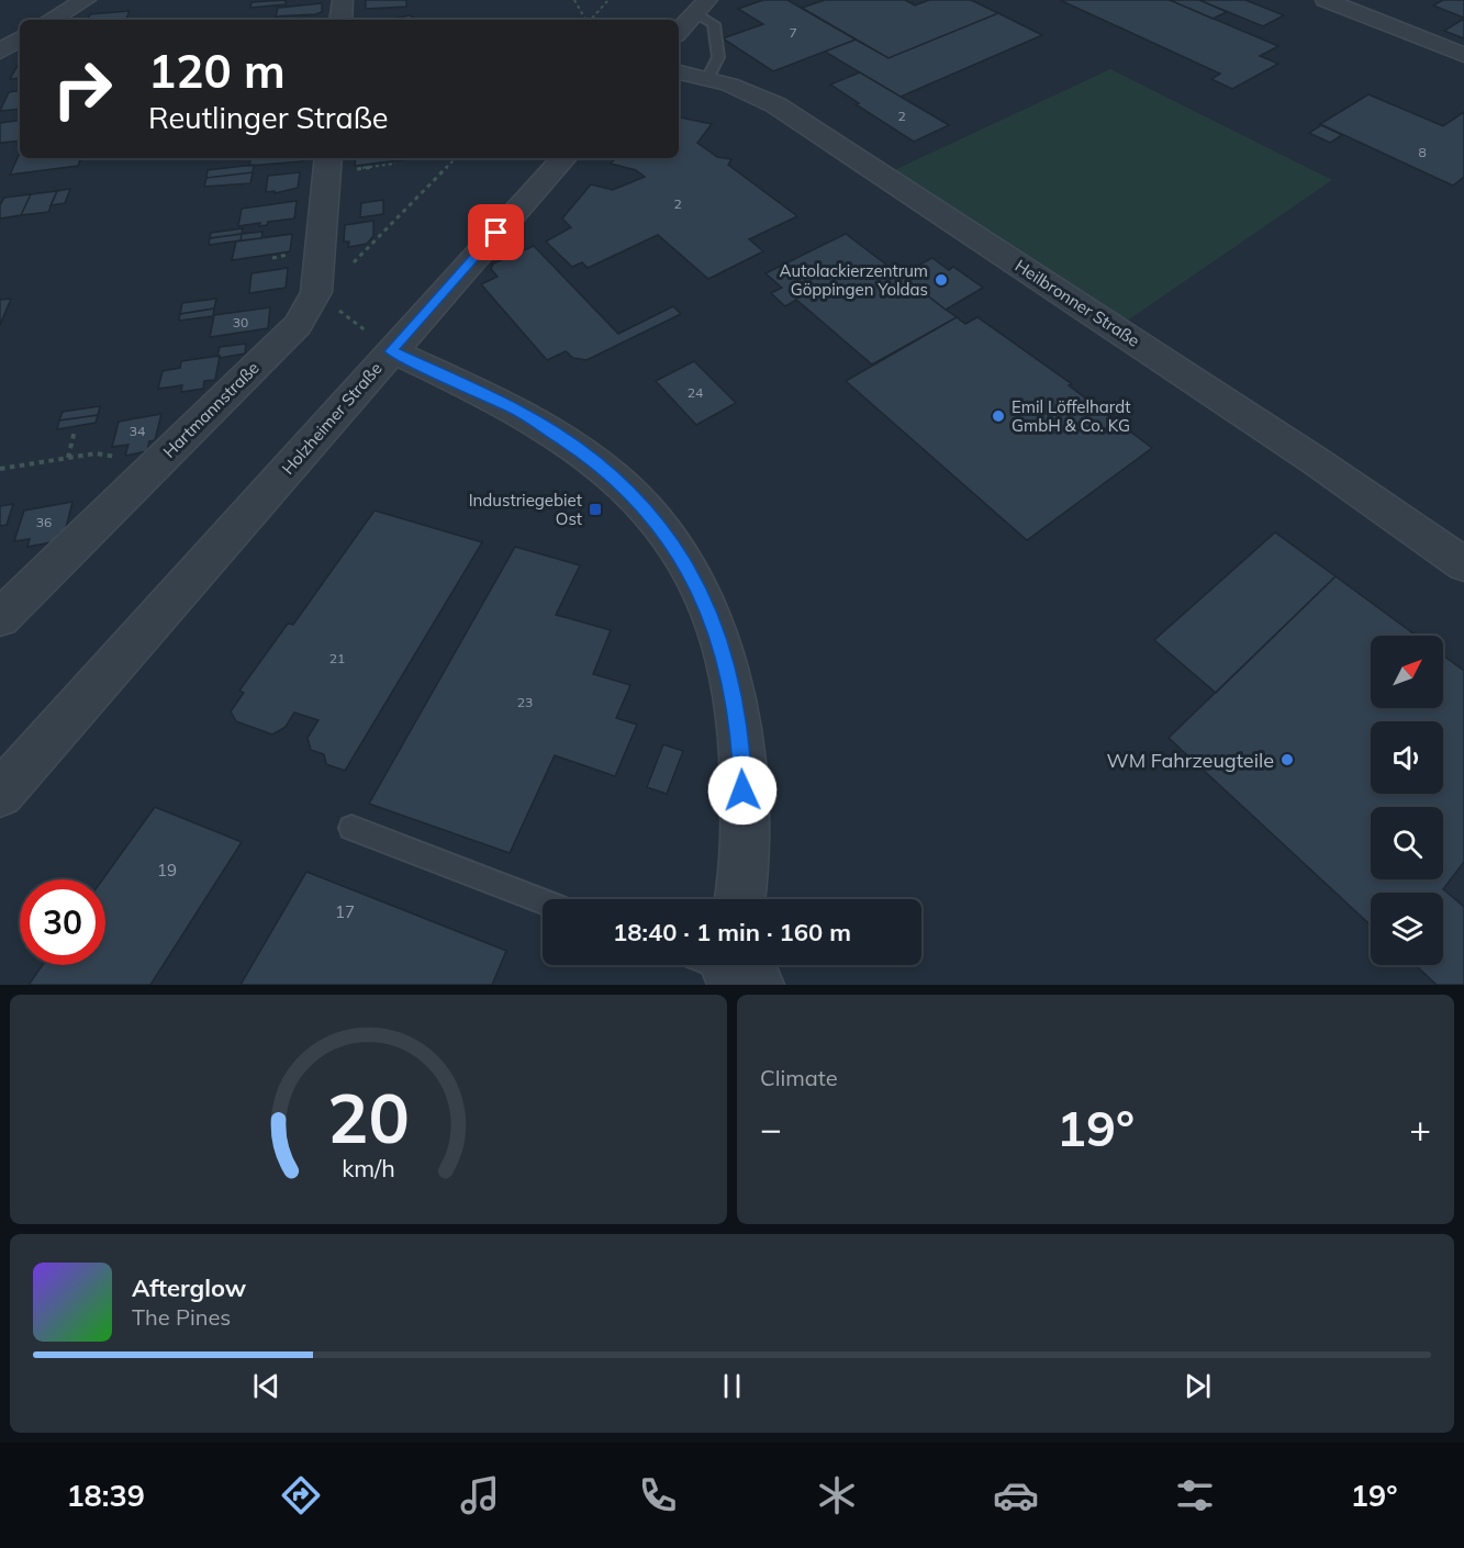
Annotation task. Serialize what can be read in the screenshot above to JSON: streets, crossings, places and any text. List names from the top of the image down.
{
  "streets": {
    "street": ["Heilbronner Straße", "Hartmannstraße", "Holzheimer Straße"]
  },
  "places": {
    "other": ["Autolackierzentrum Göppingen Yoldas", "Emil Löffelhardt GmbH & Co. KG", "WM Fahrzeugteile"],
    "transit": ["Industriegebiet Ost"]
  },
  "house_numbers": [
    "7",
    "2",
    "8",
    "2",
    "30",
    "24",
    "34",
    "36",
    "21",
    "23",
    "19",
    "17"
  ],
  "north": "top right",
  "page": {
    "turn": ["120 m", "Reutlinger Straße"],
    "limit": "30",
    "trip": "18:40 · 1 min · 160 m",
    "tile": "Climate",
    "heat": ["−", "19°", "+"],
    "song": ["Afterglow", "The Pines"],
    "tabs": ["18:39", "19°"],
    "gauge": ["20", "km/h"]
  }
}
